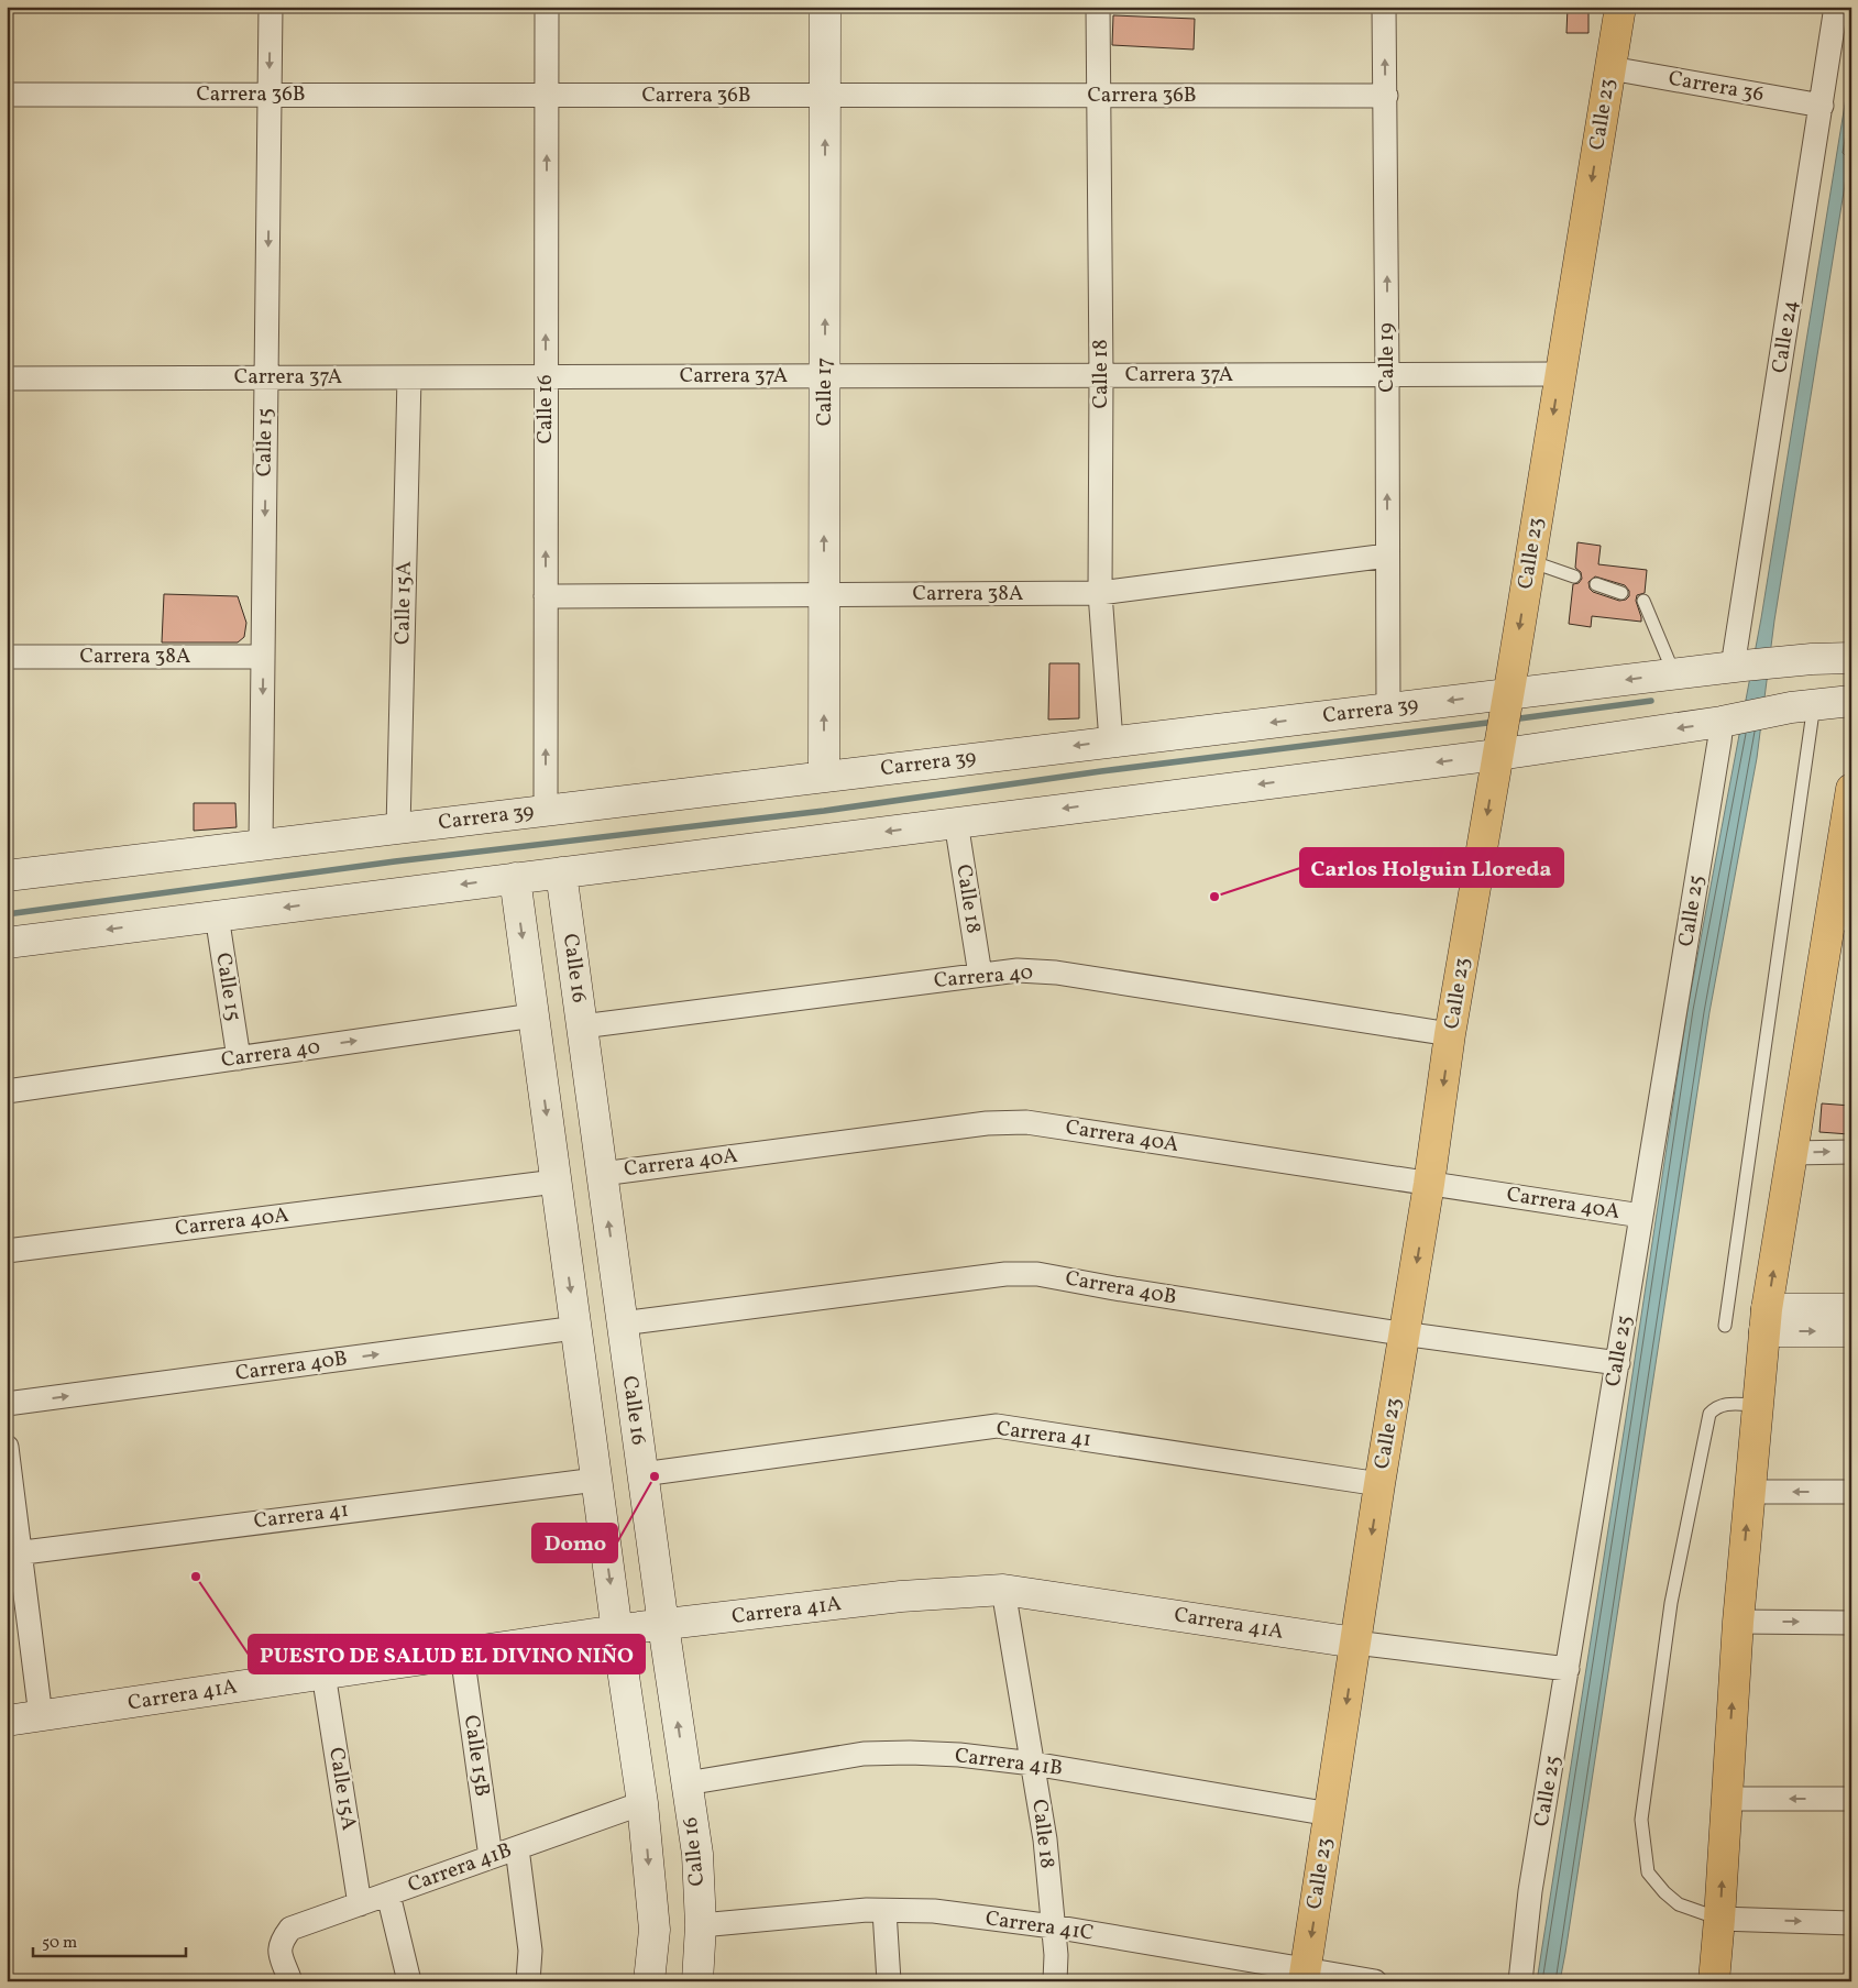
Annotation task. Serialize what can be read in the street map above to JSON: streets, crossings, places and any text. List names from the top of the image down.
{
  "streets": {
    "main road": ["Calle 23"],
    "street": [
      "Carrera 36",
      "Carrera 36B",
      "Calle 24",
      "Calle 19",
      "Calle 18",
      "Carrera 37A",
      "Calle 17",
      "Calle 16",
      "Calle 15",
      "Carrera 38A",
      "Calle 15A",
      "Carrera 39",
      "Calle 25",
      "Carrera 40",
      "Carrera 40A",
      "Carrera 40B",
      "Carrera 41",
      "Carrera 41A",
      "Calle 15B",
      "Carrera 41B",
      "Carrera 41C"
    ]
  },
  "crossings": [
    ["Carrera 36", "Calle 23"],
    ["Carrera 36", "Calle 24"],
    ["Carrera 36B", "Calle 19"],
    ["Carrera 36B", "Calle 18"],
    ["Carrera 36B", "Calle 17"],
    ["Carrera 36B", "Calle 16"],
    ["Carrera 36B", "Calle 15"],
    ["Calle 23", "Carrera 37A"],
    ["Calle 23", "Carrera 39"],
    ["Calle 23", "Carrera 40"],
    ["Calle 23", "Carrera 40A"],
    ["Calle 23", "Carrera 40B"],
    ["Calle 23", "Carrera 41"],
    ["Calle 23", "Carrera 41A"],
    ["Calle 23", "Carrera 41B"],
    ["Calle 23", "Carrera 41C"],
    ["Calle 24", "Carrera 39"],
    ["Calle 19", "Carrera 37A"],
    ["Calle 19", "Carrera 38A"],
    ["Calle 19", "Carrera 39"],
    ["Calle 18", "Carrera 37A"],
    ["Calle 18", "Carrera 38A"],
    ["Calle 18", "Carrera 39"],
    ["Calle 18", "Carrera 40"],
    ["Calle 18", "Carrera 41A"],
    ["Calle 18", "Carrera 41B"],
    ["Calle 18", "Carrera 41C"],
    ["Carrera 37A", "Calle 17"],
    ["Carrera 37A", "Calle 16"],
    ["Carrera 37A", "Calle 15"],
    ["Carrera 37A", "Calle 15A"],
    ["Calle 17", "Carrera 38A"],
    ["Calle 17", "Carrera 39"],
    ["Calle 16", "Carrera 38A"],
    ["Calle 16", "Carrera 39"],
    ["Calle 16", "Carrera 40"],
    ["Calle 16", "Carrera 40A"],
    ["Calle 16", "Carrera 40B"],
    ["Calle 16", "Carrera 41"],
    ["Calle 16", "Carrera 41A"],
    ["Calle 16", "Carrera 41B"],
    ["Calle 16", "Carrera 41C"],
    ["Calle 15", "Carrera 38A"],
    ["Calle 15", "Carrera 39"],
    ["Calle 15", "Carrera 40"],
    ["Calle 15A", "Carrera 39"],
    ["Calle 15A", "Carrera 41A"],
    ["Calle 15A", "Carrera 41B"],
    ["Calle 25", "Carrera 40A"],
    ["Calle 25", "Carrera 40B"],
    ["Calle 25", "Carrera 41A"],
    ["Carrera 41A", "Calle 15B"],
    ["Calle 15B", "Carrera 41B"]
  ],
  "one_way": [
    "Calle 23",
    "Calle 19",
    "Calle 17",
    "Calle 15",
    "Carrera 40B"
  ],
  "places": ["Carlos Holguin Lloreda", "Domo", "PUESTO DE SALUD EL DIVINO NIÑO"],
  "scale_bar": "50 m"
}
